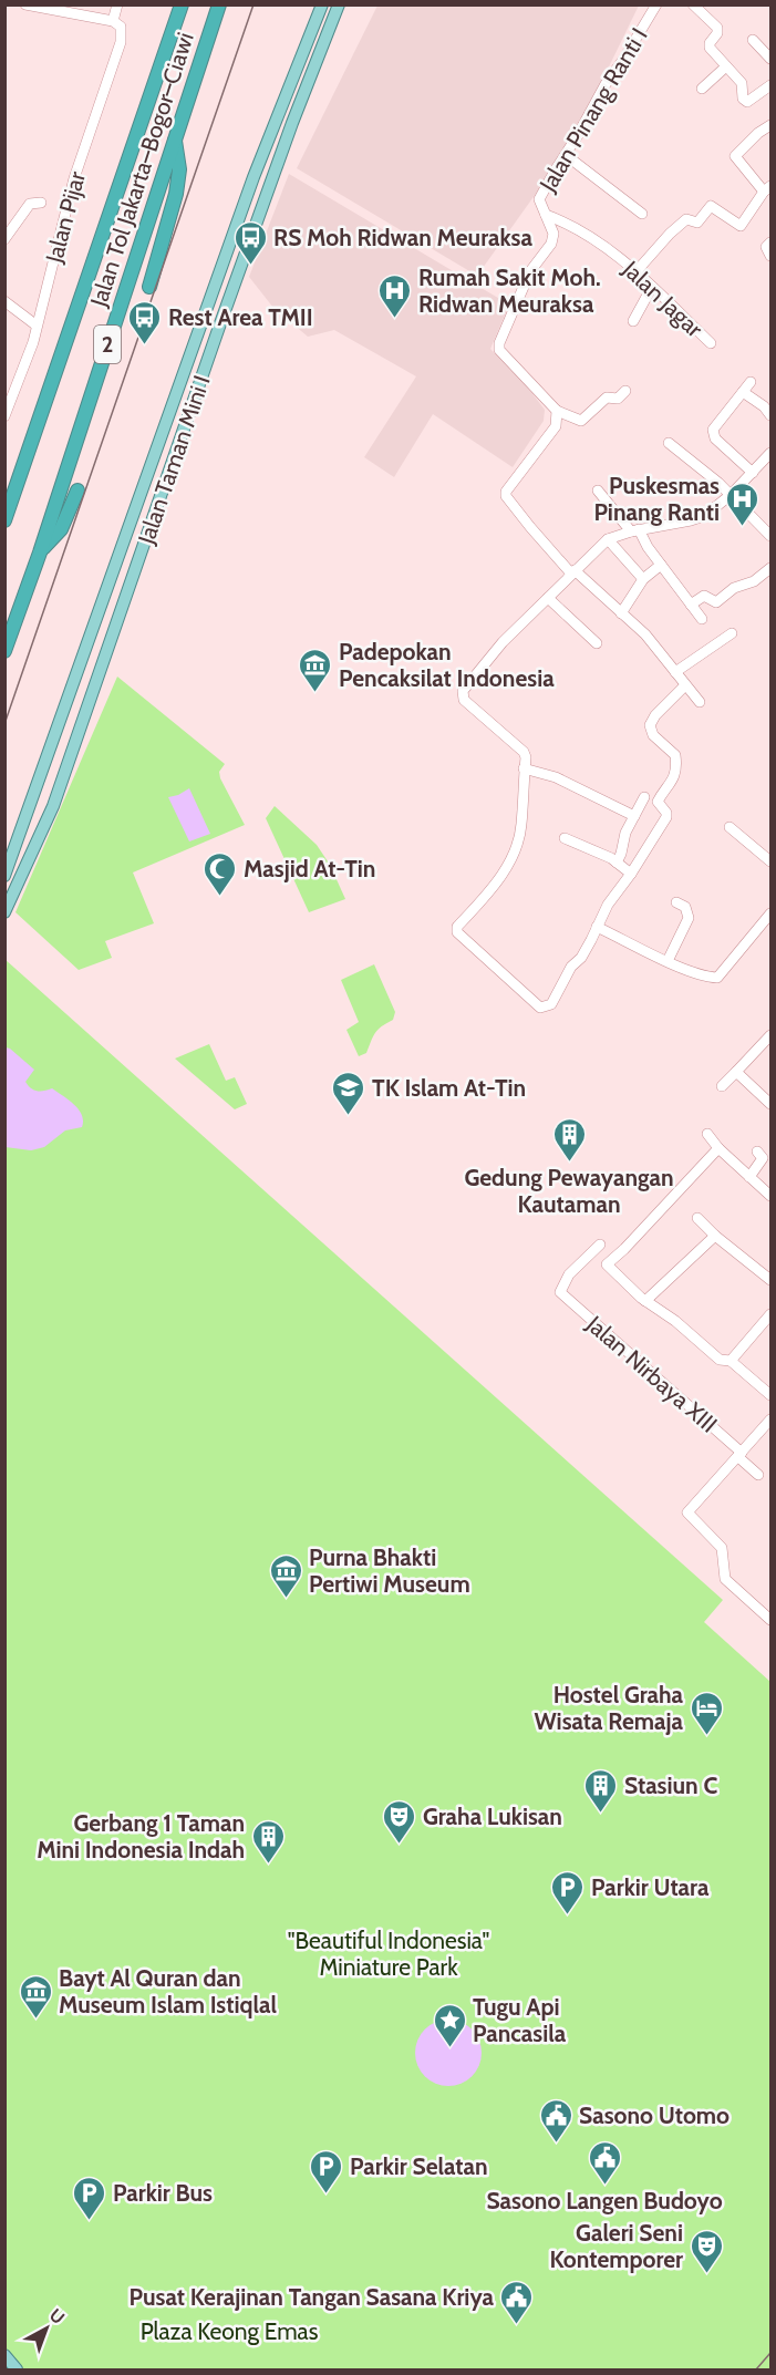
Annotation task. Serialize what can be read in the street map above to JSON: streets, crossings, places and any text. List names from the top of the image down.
{
  "streets": {
    "highway": ["Jalan Tol Jakarta–Bogor–Ciawi", "2"],
    "main road": ["Jalan Taman Mini I"],
    "street": [
      "Jalan Pinang Ranti I",
      "Jalan Pijar",
      "Jalan Jagar",
      "Jalan Nirbaya XIII"
    ]
  },
  "crossings": [
    ["Jalan Pinang Ranti I", "Jalan Jagar"]
  ],
  "parks": ["\"Beautiful Indonesia\" Miniature Park", "Plaza Keong Emas"],
  "places": {
    "bus stop": ["RS Moh Ridwan Meuraksa", "Rest Area TMII"],
    "hospital": ["Rumah Sakit Moh. Ridwan Meuraksa", "Puskesmas Pinang Ranti"],
    "museum": ["Padepokan Pencaksilat Indonesia", "Purna Bhakti Pertiwi Museum", "Bayt Al Quran dan Museum Islam Istiqlal"],
    "mosque": ["Masjid At-Tin"],
    "school or university": ["TK Islam At-Tin"],
    "building": ["Gedung Pewayangan Kautaman", "Stasiun C", "Gerbang 1 Taman Mini Indonesia Indah"],
    "hotel": ["Hostel Graha Wisata Remaja"],
    "theatre": ["Graha Lukisan", "Galeri Seni Kontemporer"],
    "parking": ["Parkir Utara", "Parkir Selatan", "Parkir Bus"],
    "place": ["Tugu Api Pancasila"],
    "public building": ["Sasono Utomo", "Sasono Langen Budoyo", "Pusat Kerajinan Tangan Sasana Kriya"]
  },
  "north": "top right"
}
